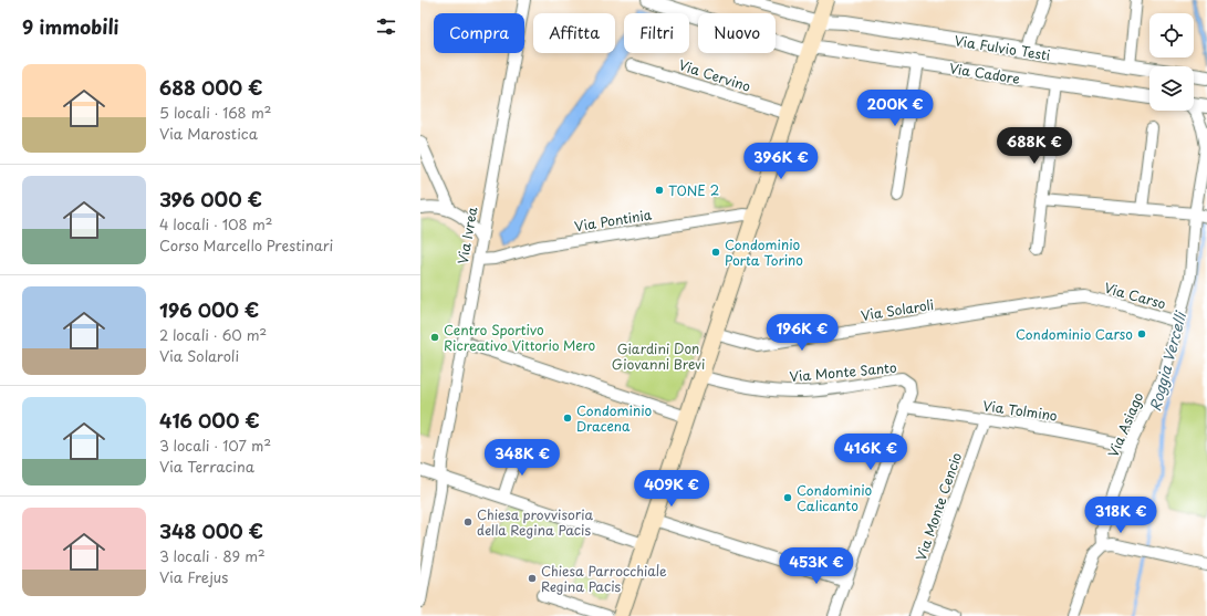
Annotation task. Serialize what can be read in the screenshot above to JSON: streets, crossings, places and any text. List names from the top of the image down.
{
  "streets": {
    "street": [
      "Via Fulvio Testi",
      "Via Cadore",
      "Via Cervino",
      "Via Pontinia",
      "Via Ivrea",
      "Via Carso",
      "Via Solaroli",
      "Via Monte Santo",
      "Via Tolmino",
      "Via Asiago",
      "Via Monte Cencio"
    ]
  },
  "crossings": [
    ["Via Pontinia", "Via Ivrea"],
    ["Via Carso", "Via Solaroli"],
    ["Via Carso", "Via Asiago"],
    ["Via Monte Santo", "Via Tolmino"],
    ["Via Tolmino", "Via Asiago"],
    ["Via Tolmino", "Via Monte Cencio"]
  ],
  "water": ["Roggia Vercelli"],
  "parks": ["Giardini Don Giovanni Brevi"],
  "places": [
    "TONE 2",
    "Condominio Porta Torino",
    "Condominio Carso",
    "Centro Sportivo Ricreativo Vittorio Mero",
    "Condominio Dracena",
    "Condominio Calicanto",
    "Chiesa provvisoria della Regina Pacis",
    "Chiesa Parrocchiale Regina Pacis"
  ],
  "page": {
    "heading": "9 immobili",
    "chip": [
      "Compra",
      "Affitta",
      "Filtri",
      "Nuovo"
    ],
    "list": [
      {
        "name": "688 000 €",
        "note": "5 locali · 168 m² · Via Marostica"
      },
      {
        "name": "396 000 €",
        "note": "4 locali · 108 m² · Corso Marcello Prestinari"
      },
      {
        "name": "196 000 €",
        "note": "2 locali · 60 m² · Via Solaroli"
      },
      {
        "name": "416 000 €",
        "note": "3 locali · 107 m² · Via Terracina"
      },
      {
        "name": "348 000 €",
        "note": "3 locali · 89 m² · Via Frejus"
      }
    ],
    "price": [
      "200K €",
      "688K €",
      "396K €",
      "196K €",
      "416K €",
      "348K €",
      "409K €",
      "318K €",
      "453K €"
    ]
  }
}
